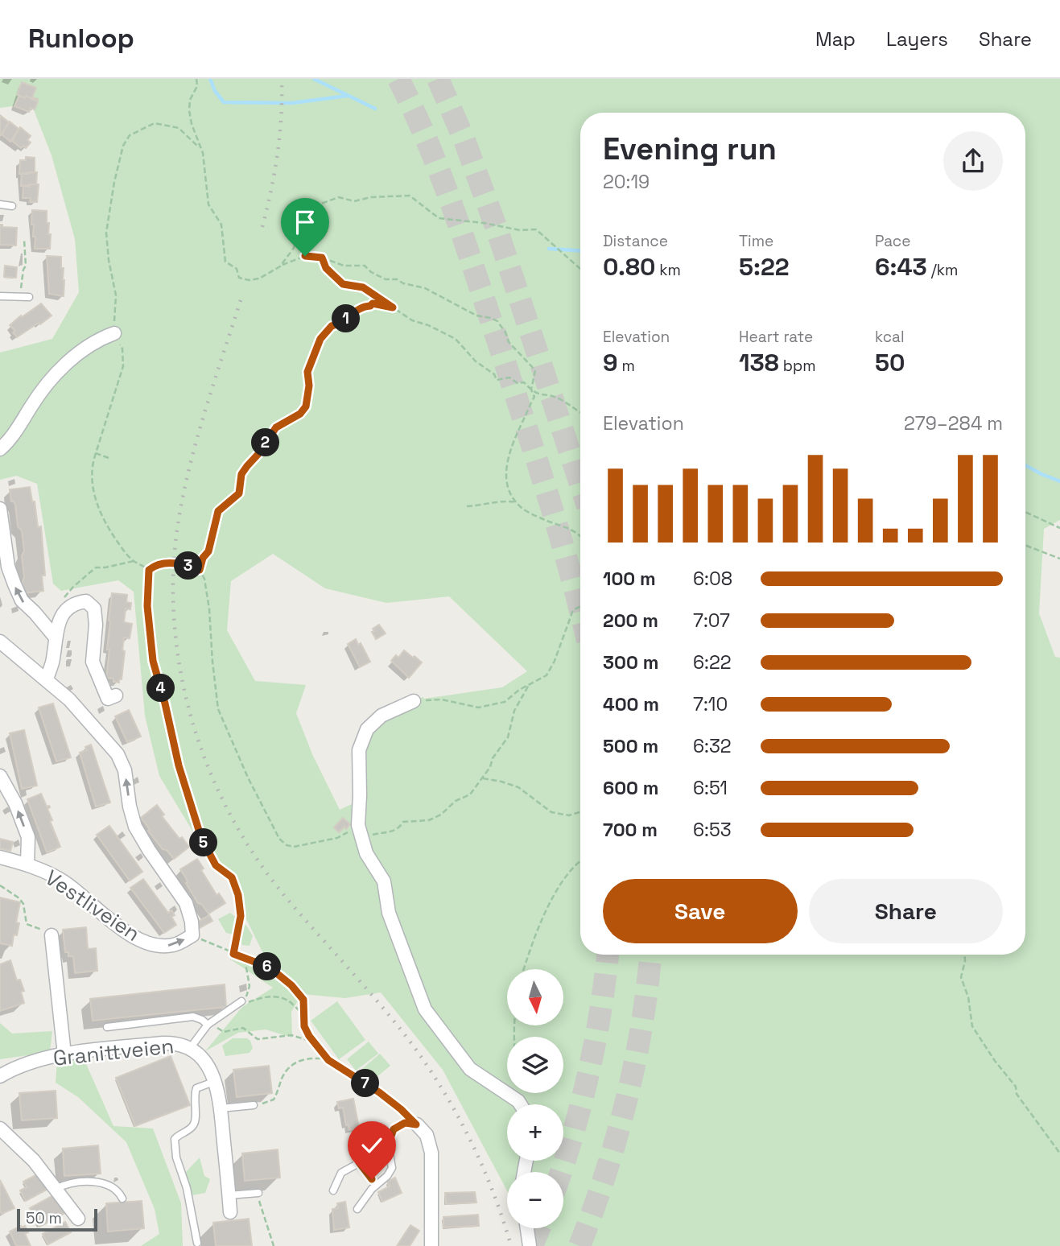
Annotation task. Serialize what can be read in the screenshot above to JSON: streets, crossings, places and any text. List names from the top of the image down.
{
  "streets": {
    "street": ["Vestliveien", "Granittveien"]
  },
  "one_way": ["Vestliveien"],
  "scale_bar": "50 m",
  "north": "bottom",
  "page": {
    "header": "Runloop",
    "nav": ["Map", "Layers", "Share"],
    "heading": ["Evening run", "20:19"],
    "stats": [
      ["Distance", "0.80 km"],
      ["Time", "5:22"],
      ["Pace", "6:43 /km"],
      ["Elevation", "9 m"],
      ["Heart rate", "138 bpm"],
      ["kcal", "50"]
    ],
    "pins": [
      "1",
      "2",
      "3",
      "4",
      "5",
      "6",
      "7"
    ],
    "chart": ["Elevation", "279–284 m"],
    "list": [
      {
        "name": "100 m",
        "note": "6:08"
      },
      {
        "name": "200 m",
        "note": "7:07"
      },
      {
        "name": "300 m",
        "note": "6:22"
      },
      {
        "name": "400 m",
        "note": "7:10"
      },
      {
        "name": "500 m",
        "note": "6:32"
      },
      {
        "name": "600 m",
        "note": "6:51"
      },
      {
        "name": "700 m",
        "note": "6:53"
      }
    ],
    "buttons": ["Save", "Share"],
    "map_buttons": ["+", "−"],
    "scale": "50 m"
  }
}
